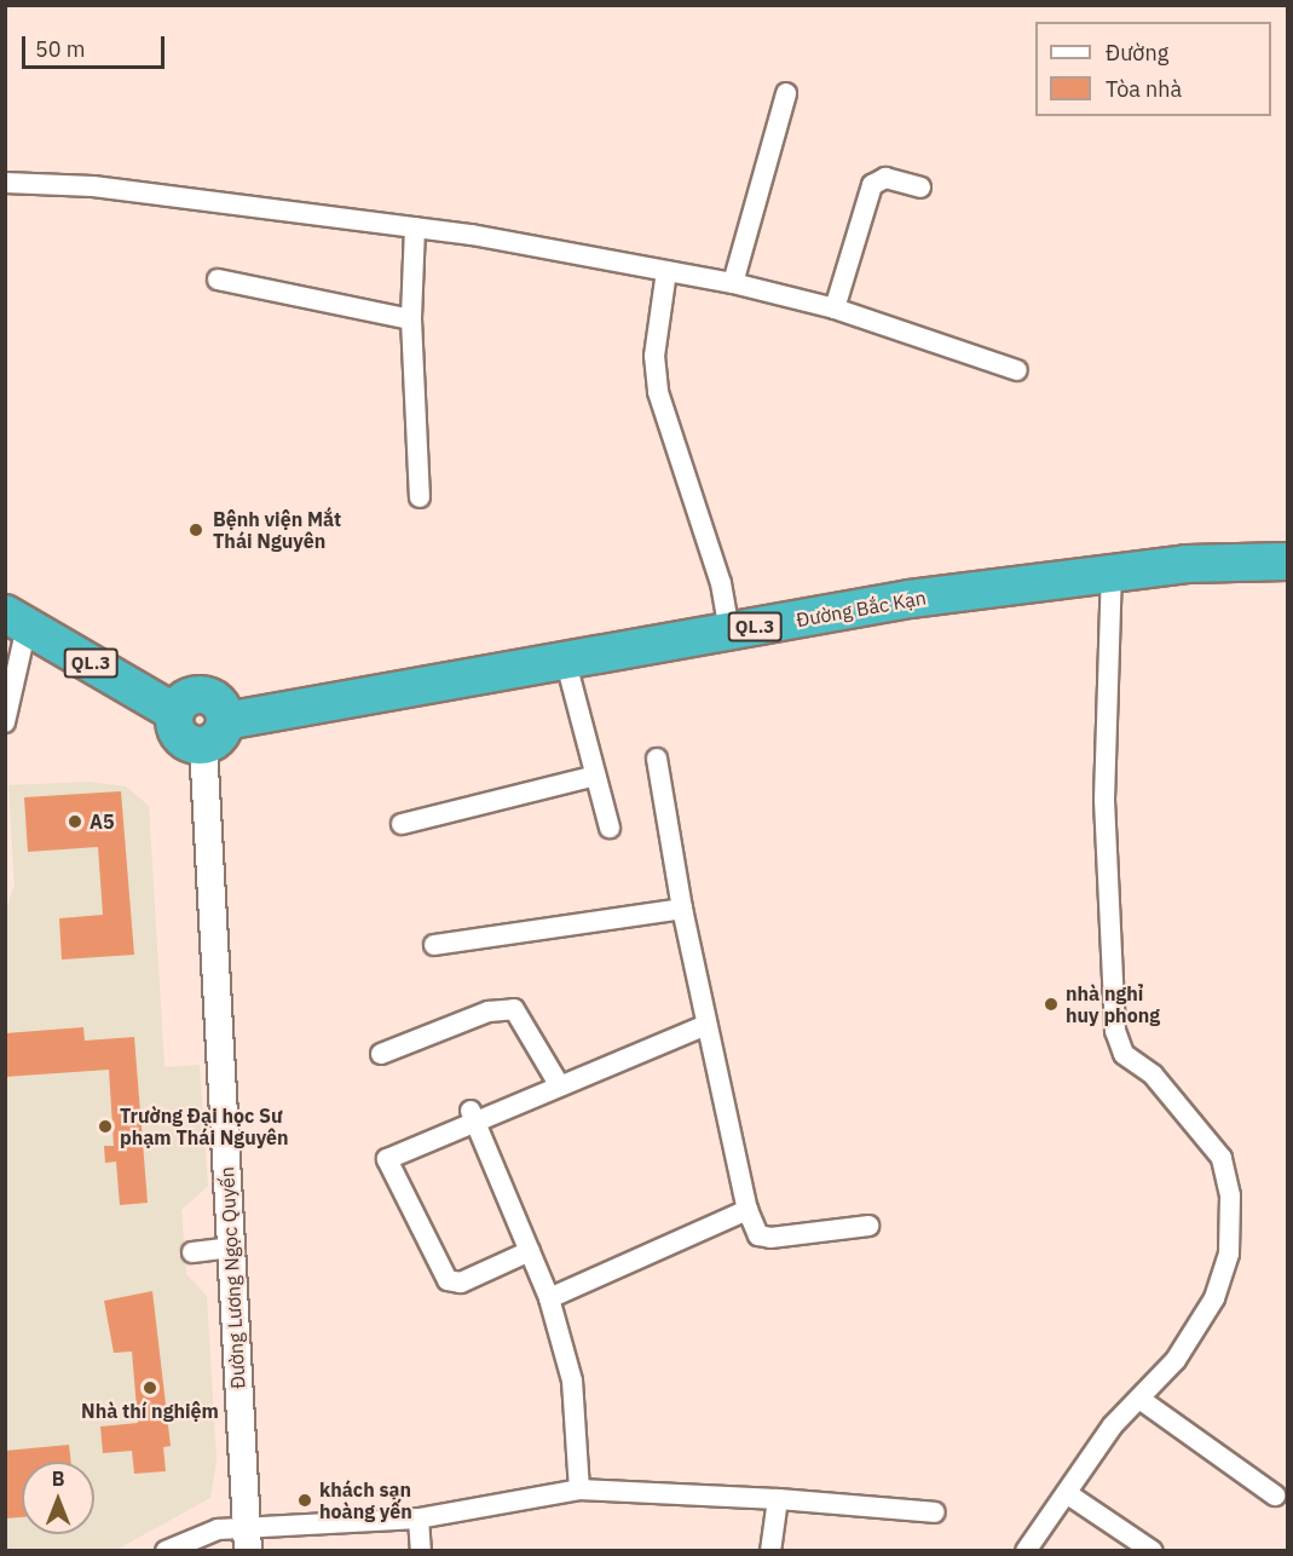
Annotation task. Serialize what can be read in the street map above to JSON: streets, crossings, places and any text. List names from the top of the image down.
{
  "streets": {
    "highway": ["Đường Bắc Kạn", "QL.3"],
    "main road": ["Đường Lương Ngọc Quyến"]
  },
  "crossings": [
    ["Đường Bắc Kạn", "QL.3"],
    ["Đường Bắc Kạn", "Đường Lương Ngọc Quyến"],
    ["QL.3", "Đường Lương Ngọc Quyến"]
  ],
  "places": [
    "Bệnh viện Mắt Thái Nguyên",
    "A5",
    "nhà nghỉ huy phong",
    "Trường Đại học Sư phạm Thái Nguyên",
    "Nhà thí nghiệm",
    "khách sạn hoàng yến"
  ],
  "legend": ["Đường", "Tòa nhà"],
  "scale_bar": "50 m",
  "north": "top"
}
